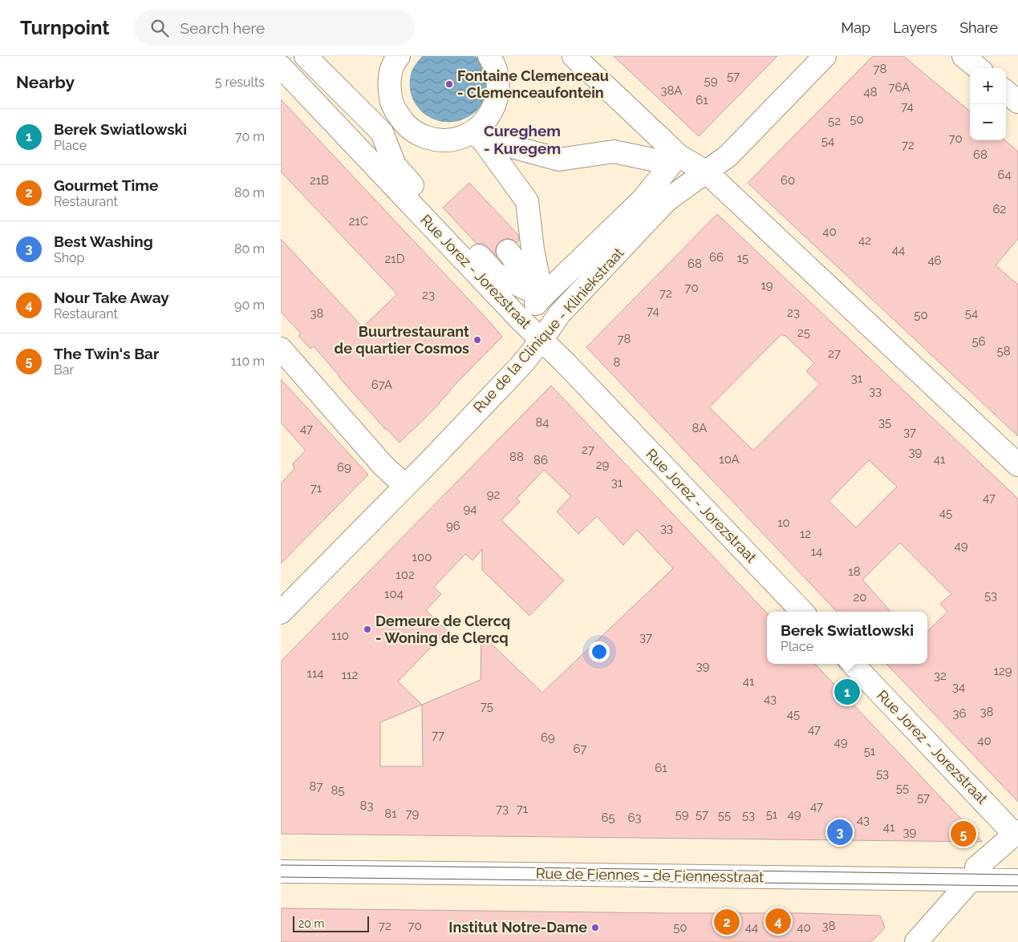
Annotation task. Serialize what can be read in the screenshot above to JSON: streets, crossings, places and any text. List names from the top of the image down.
{
  "streets": {
    "street": ["Rue Jorez - Jorezstraat", "Rue de la Clinique - Kliniekstraat", "Rue de Fiennes - de Fiennesstraat"]
  },
  "crossings": [
    ["Rue Jorez - Jorezstraat", "Rue de la Clinique - Kliniekstraat"]
  ],
  "districts": ["Cureghem - Kuregem"],
  "places": [
    "Fontaine Clemenceau - Clemenceaufontein",
    "Buurtrestaurant de quartier Cosmos",
    "Demeure de Clercq - Woning de Clercq",
    "Institut Notre-Dame"
  ],
  "house_numbers": [
    "78",
    "57",
    "59",
    "76A",
    "38A",
    "48",
    "61",
    "74",
    "50",
    "52",
    "70",
    "54",
    "72",
    "68",
    "64",
    "21B",
    "60",
    "62",
    "21C",
    "40",
    "42",
    "44",
    "66",
    "15",
    "21D",
    "46",
    "68",
    "19",
    "70",
    "72",
    "23",
    "74",
    "23",
    "38",
    "54",
    "50",
    "25",
    "78",
    "56",
    "58",
    "27",
    "8",
    "31",
    "67A",
    "33",
    "84",
    "35",
    "8A",
    "47",
    "37",
    "27",
    "39",
    "88",
    "10A",
    "41",
    "86",
    "29",
    "69",
    "31",
    "71",
    "92",
    "47",
    "94",
    "45",
    "10",
    "96",
    "33",
    "12",
    "49",
    "14",
    "100",
    "18",
    "102",
    "104",
    "53",
    "20",
    "110",
    "37",
    "39",
    "129",
    "114",
    "112",
    "32",
    "41",
    "34",
    "43",
    "75",
    "38",
    "36",
    "45",
    "47",
    "77",
    "69",
    "40",
    "49",
    "67",
    "51",
    "61",
    "53",
    "87",
    "55",
    "85",
    "57",
    "83",
    "47",
    "73",
    "71",
    "81",
    "79",
    "59",
    "57",
    "51",
    "49",
    "55",
    "53",
    "65",
    "63",
    "43",
    "41",
    "39",
    "72",
    "70",
    "38",
    "50",
    "44",
    "40"
  ],
  "scale_bar": "20 m",
  "page": {
    "header": "Turnpoint",
    "search": "Search here",
    "nav": ["Map", "Layers", "Share"],
    "heading": ["Nearby", "5 results"],
    "map_buttons": ["+", "−"],
    "list": [
      {
        "mark": "1",
        "name": "Berek Swiatlowski",
        "note": "Place",
        "value": "70 m"
      },
      {
        "mark": "2",
        "name": "Gourmet Time",
        "note": "Restaurant",
        "value": "80 m"
      },
      {
        "mark": "3",
        "name": "Best Washing",
        "note": "Shop",
        "value": "80 m"
      },
      {
        "mark": "4",
        "name": "Nour Take Away",
        "note": "Restaurant",
        "value": "90 m"
      },
      {
        "mark": "5",
        "name": "The Twin‘s Bar",
        "note": "Bar",
        "value": "110 m"
      }
    ],
    "popup": ["Berek Swiatlowski", "Place"],
    "pins": [
      "1",
      "3",
      "5",
      "4",
      "2"
    ],
    "scale": "20 m"
  }
}
